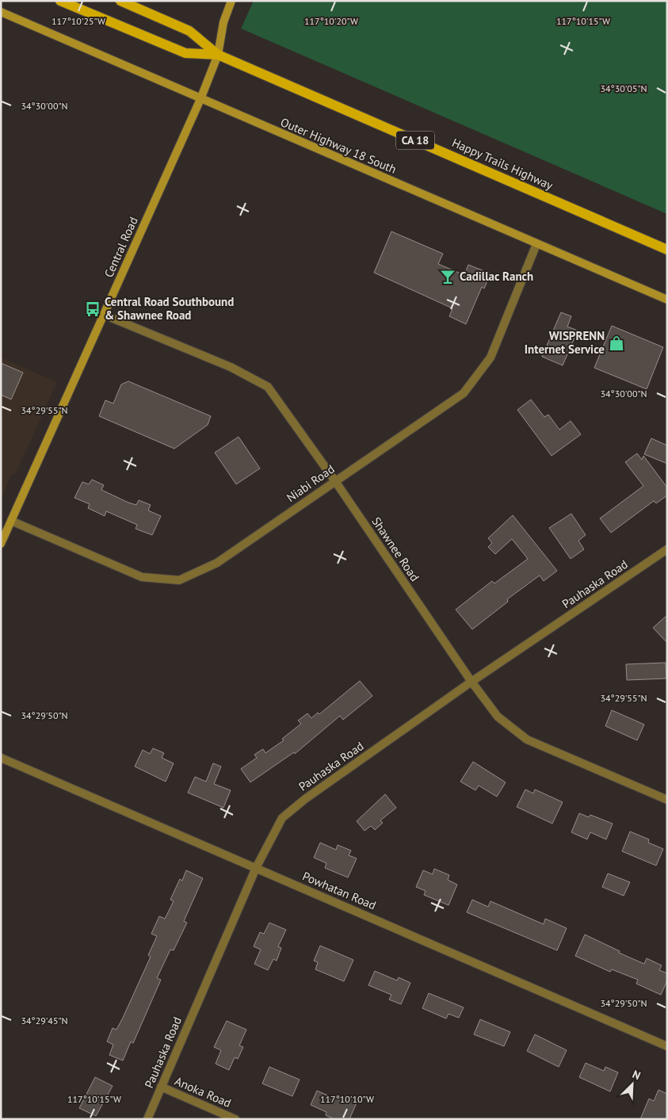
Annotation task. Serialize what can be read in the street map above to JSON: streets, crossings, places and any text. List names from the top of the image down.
{
  "streets": {
    "main road": ["CA 18", "Happy Trails Highway"],
    "street": [
      "Outer Highway 18 South",
      "Central Road",
      "Niabi Road",
      "Shawnee Road",
      "Pauhaska Road",
      "Powhatan Road",
      "Anoka Road"
    ]
  },
  "crossings": [
    ["Outer Highway 18 South", "Central Road"],
    ["Outer Highway 18 South", "Niabi Road"],
    ["Happy Trails Highway", "Central Road"],
    ["Central Road", "Niabi Road"],
    ["Central Road", "Shawnee Road"],
    ["Niabi Road", "Shawnee Road"],
    ["Shawnee Road", "Pauhaska Road"],
    ["Pauhaska Road", "Powhatan Road"],
    ["Pauhaska Road", "Anoka Road"]
  ],
  "places": {
    "bar": ["Cadillac Ranch"],
    "bus stop": ["Central Road Southbound & Shawnee Road"],
    "shop": ["WISPRENN Internet Service"]
  },
  "north": "top right",
  "coordinates": [
    "117°10'25\"W",
    "117°10'20\"W",
    "117°10'15\"W",
    "34°30'05\"N",
    "34°30'00\"N",
    "34°29'55\"N",
    "34°29'50\"N",
    "34°29'45\"N",
    "117°10'10\"W"
  ]
}
